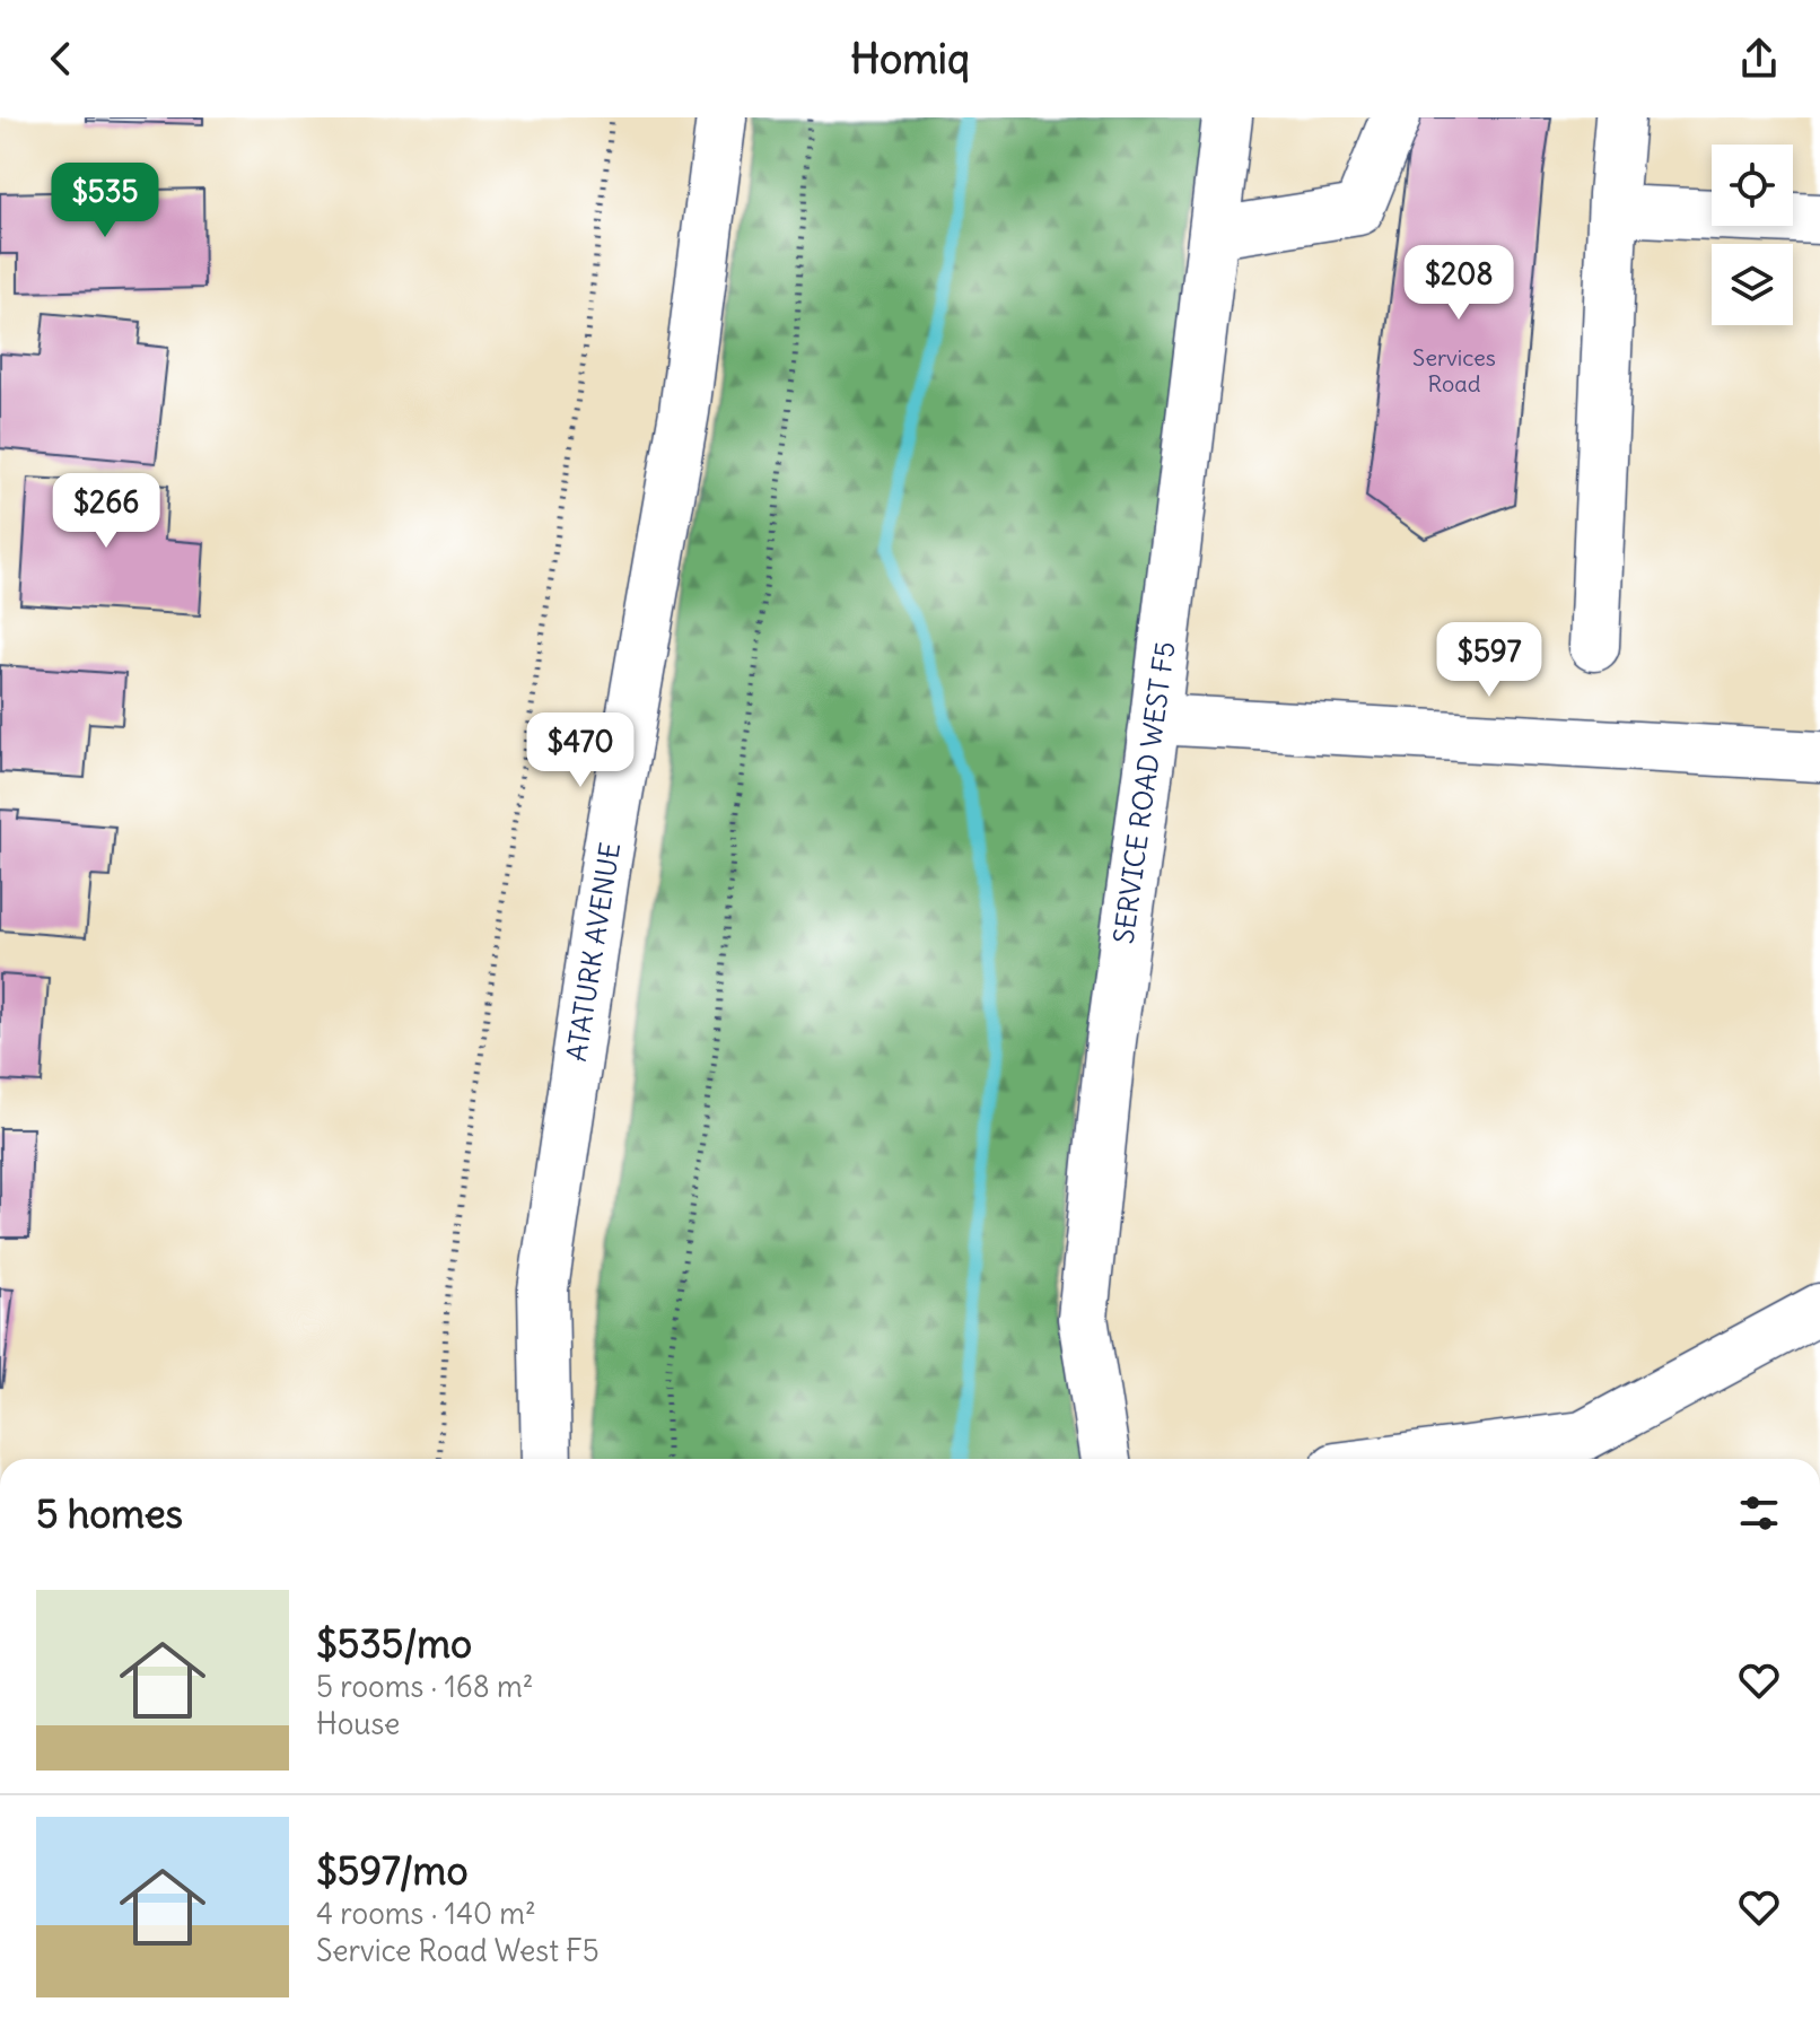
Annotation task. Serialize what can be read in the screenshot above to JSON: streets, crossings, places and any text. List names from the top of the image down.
{
  "streets": {
    "street": ["SERVICE ROAD WEST F5", "ATATURK AVENUE"]
  },
  "house_numbers": ["Services Road"],
  "page": {
    "header": "Homiq",
    "price": [
      "$535",
      "$208",
      "$266",
      "$597",
      "$470"
    ],
    "heading": "5 homes",
    "list": [
      {
        "name": "$535/mo",
        "note": "5 rooms · 168 m² · House"
      },
      {
        "name": "$597/mo",
        "note": "4 rooms · 140 m² · Service Road West F5"
      }
    ]
  }
}
